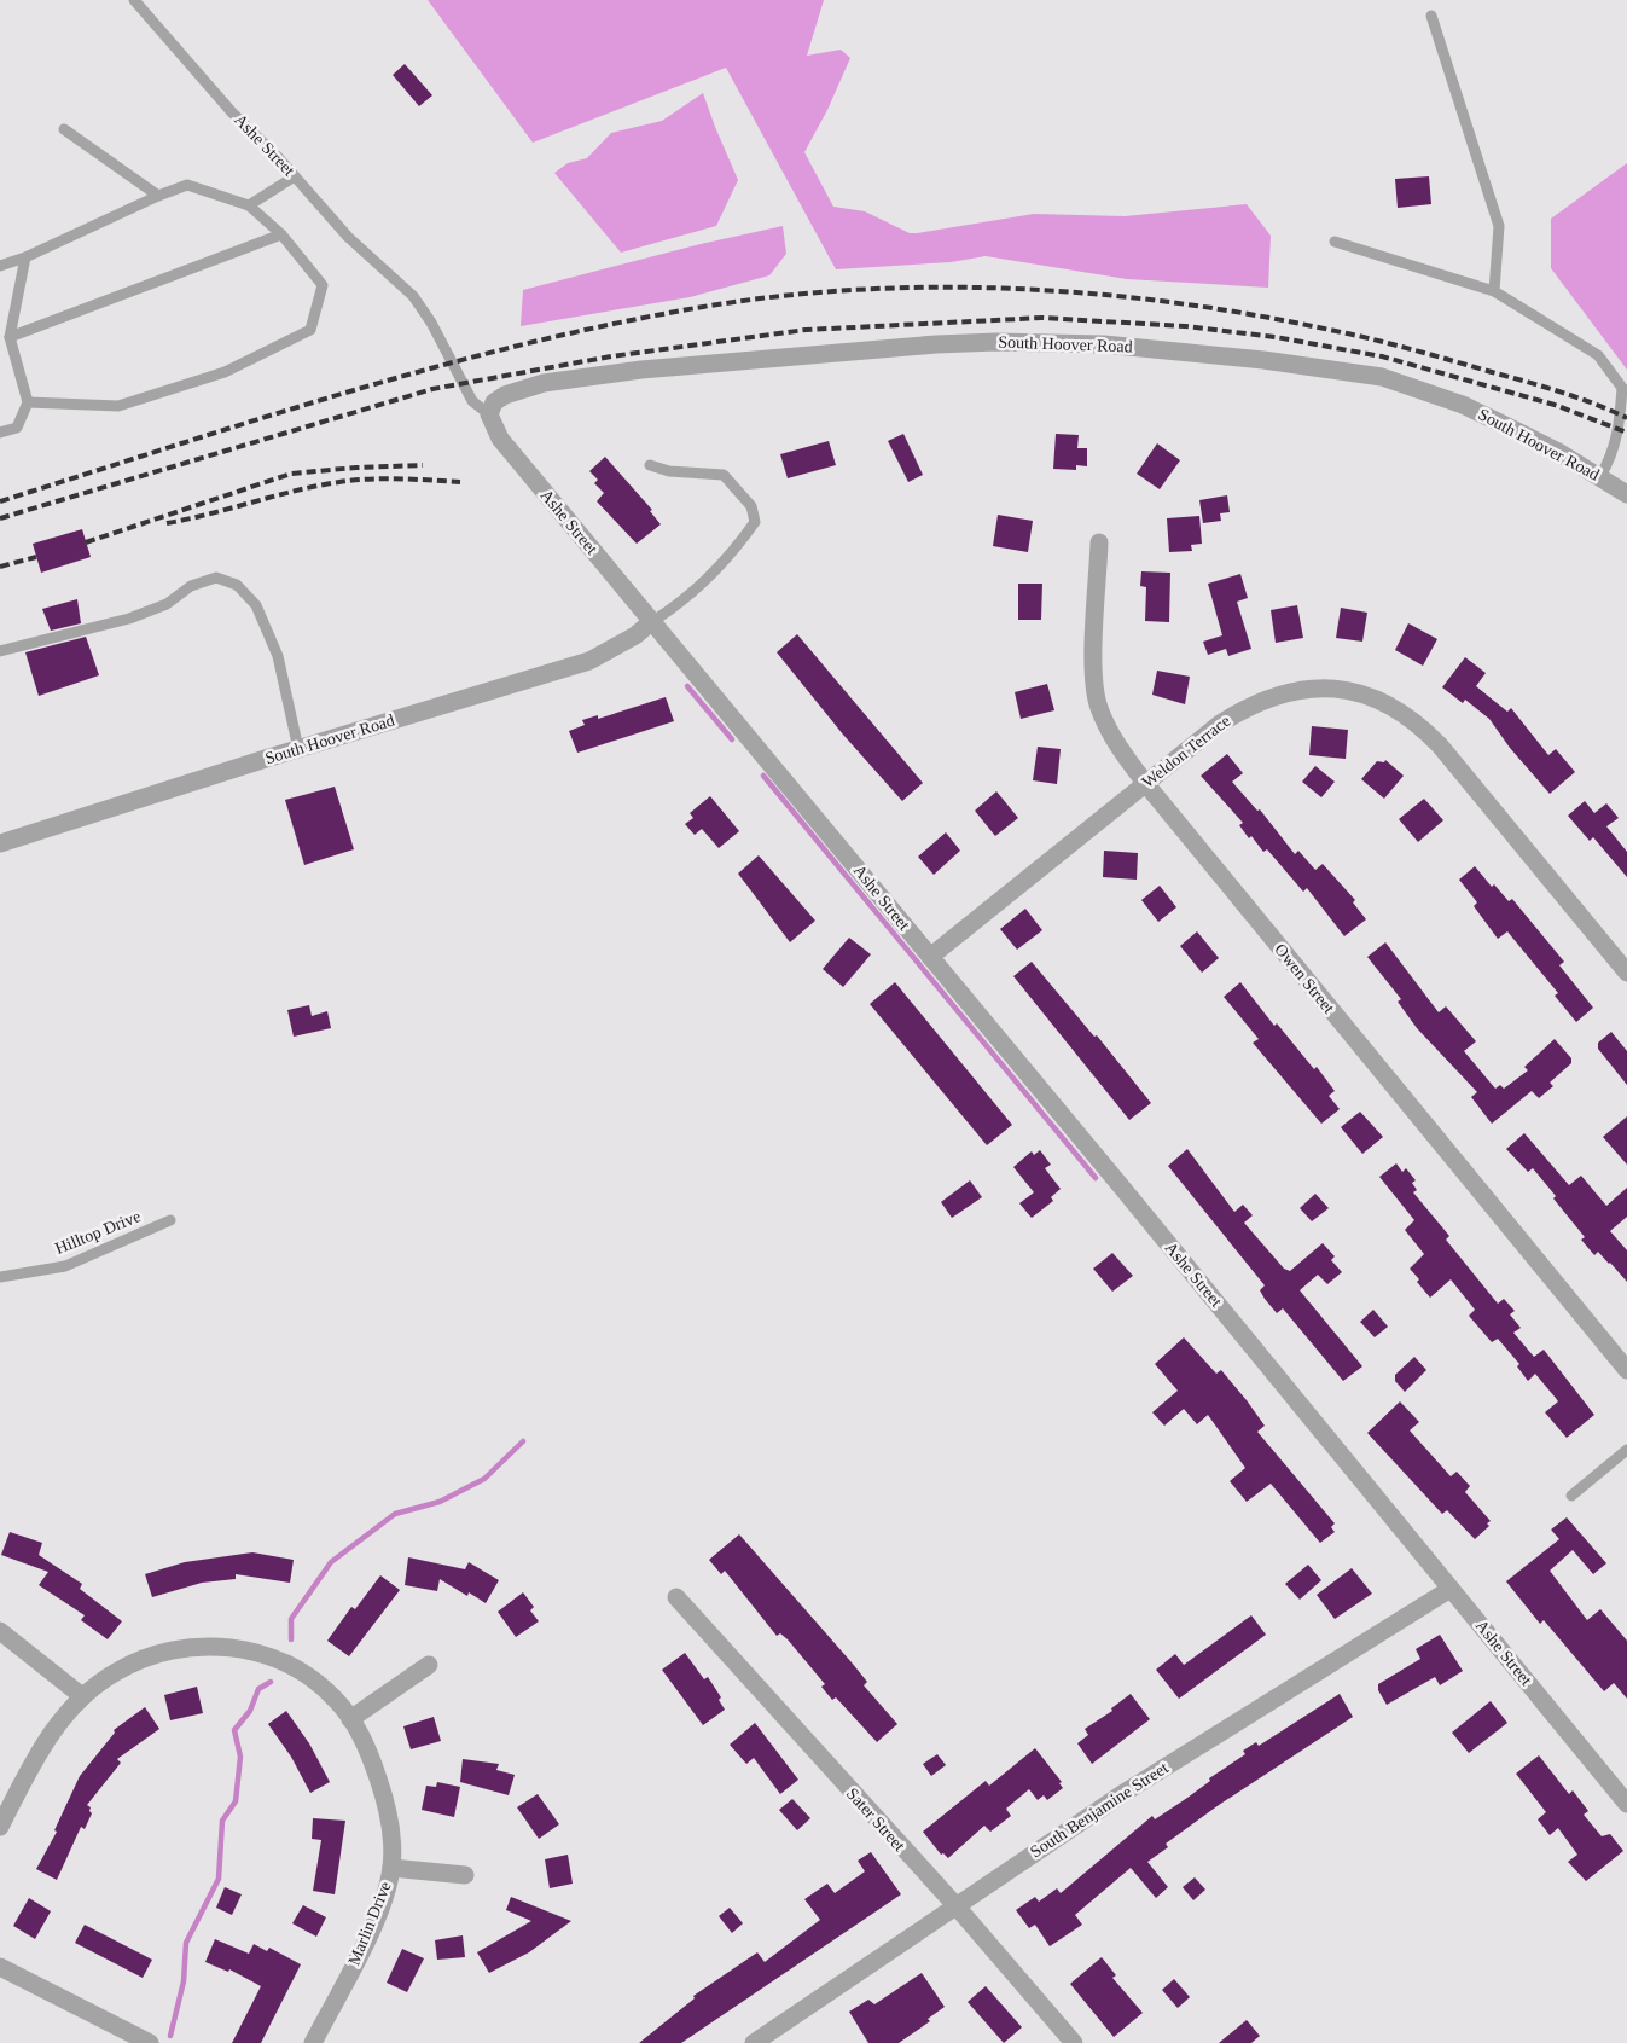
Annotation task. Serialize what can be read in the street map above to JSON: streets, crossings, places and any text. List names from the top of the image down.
{
  "streets": {
    "street": [
      "Ashe Street",
      "South Hoover Road",
      "Weldon Terrace",
      "Owen Street",
      "South Benjamine Street",
      "Sater Street",
      "Marlin Drive"
    ],
    "lane": ["Hilltop Drive"]
  },
  "crossings": [
    ["Ashe Street", "South Hoover Road"],
    ["Ashe Street", "Weldon Terrace"],
    ["Ashe Street", "South Benjamine Street"],
    ["Weldon Terrace", "Owen Street"],
    ["South Benjamine Street", "Sater Street"]
  ]
}
